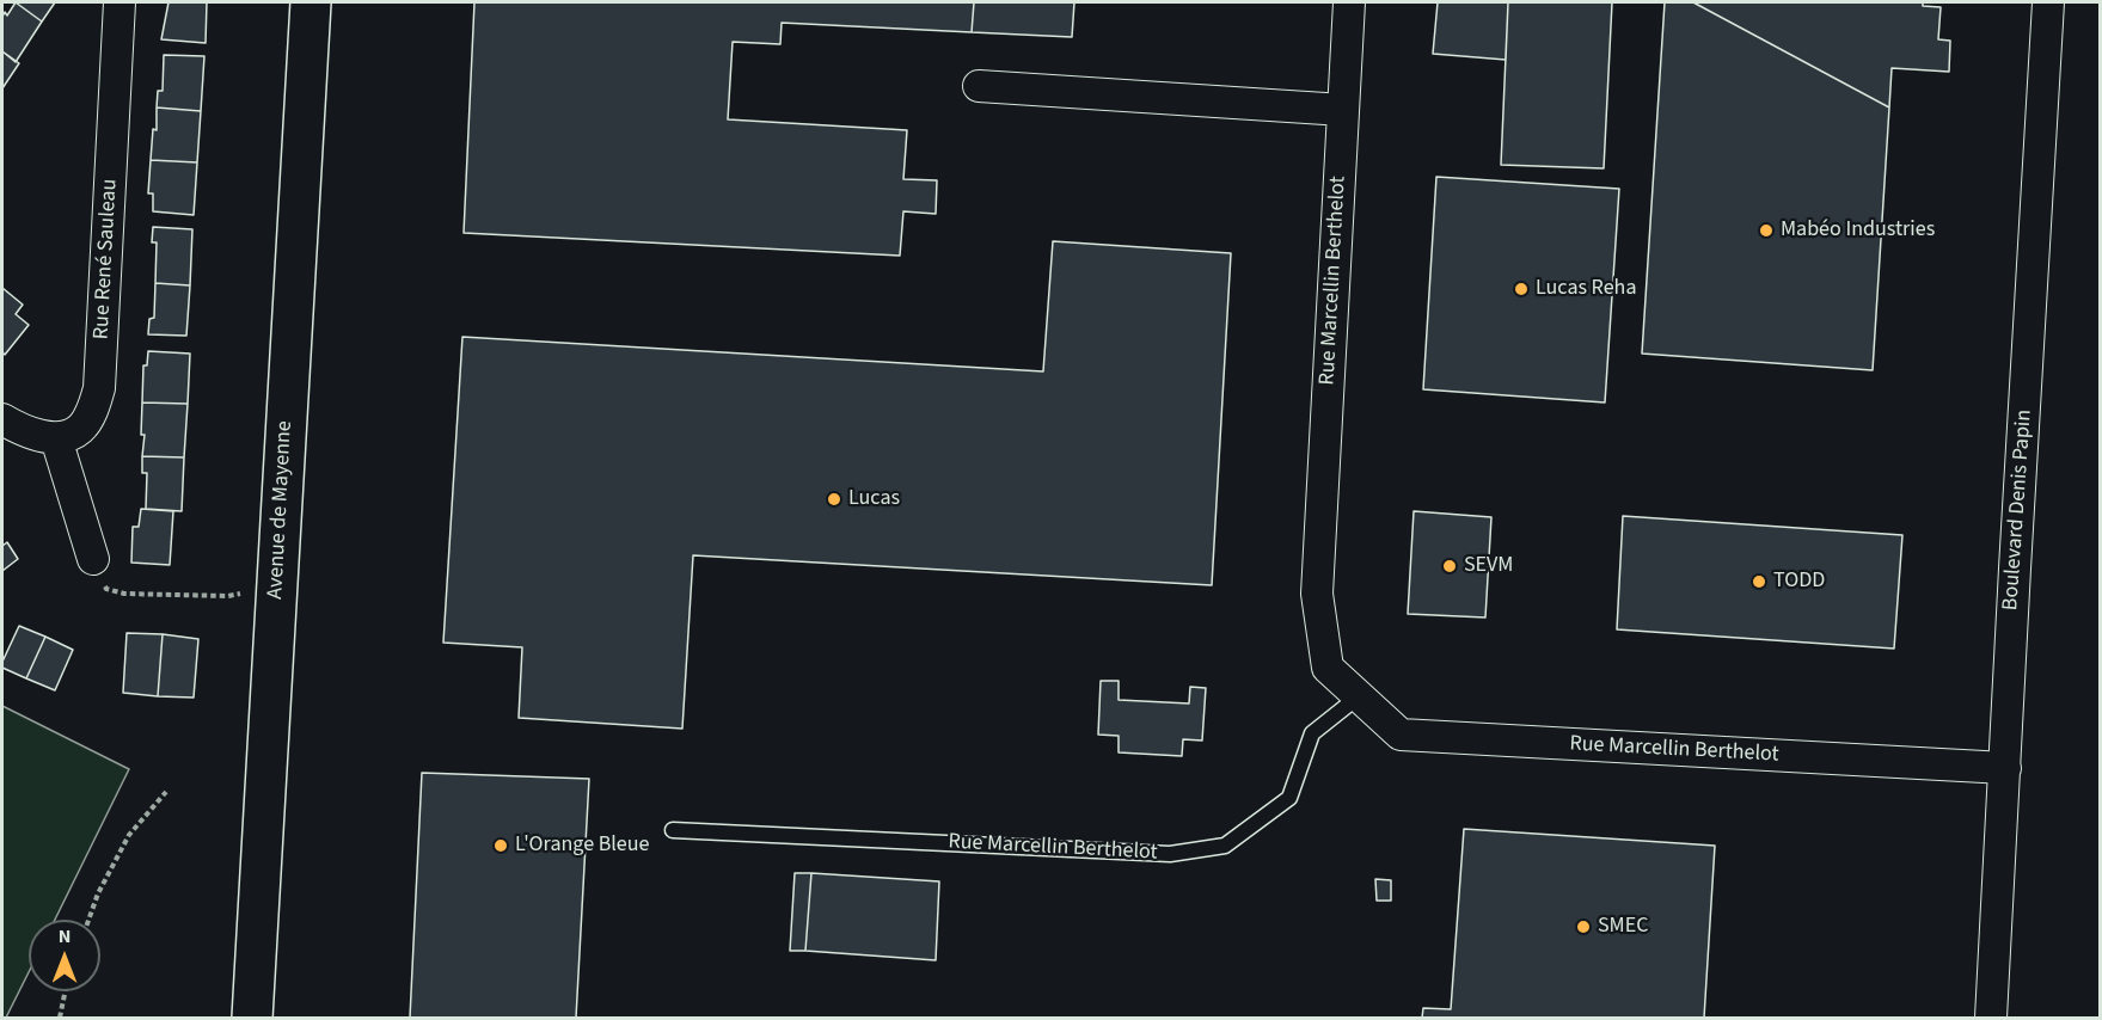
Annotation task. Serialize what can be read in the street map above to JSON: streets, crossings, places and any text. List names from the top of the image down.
{
  "streets": {
    "main road": ["Avenue de Mayenne"],
    "street": ["Rue René Sauleau", "Rue Marcellin Berthelot", "Boulevard Denis Papin"]
  },
  "crossings": [
    ["Rue Marcellin Berthelot", "Boulevard Denis Papin"]
  ],
  "places": [
    "Mabéo Industries",
    "Lucas Reha",
    "Lucas",
    "SEVM",
    "TODD",
    "L'Orange Bleue",
    "SMEC"
  ],
  "north": "top"
}
